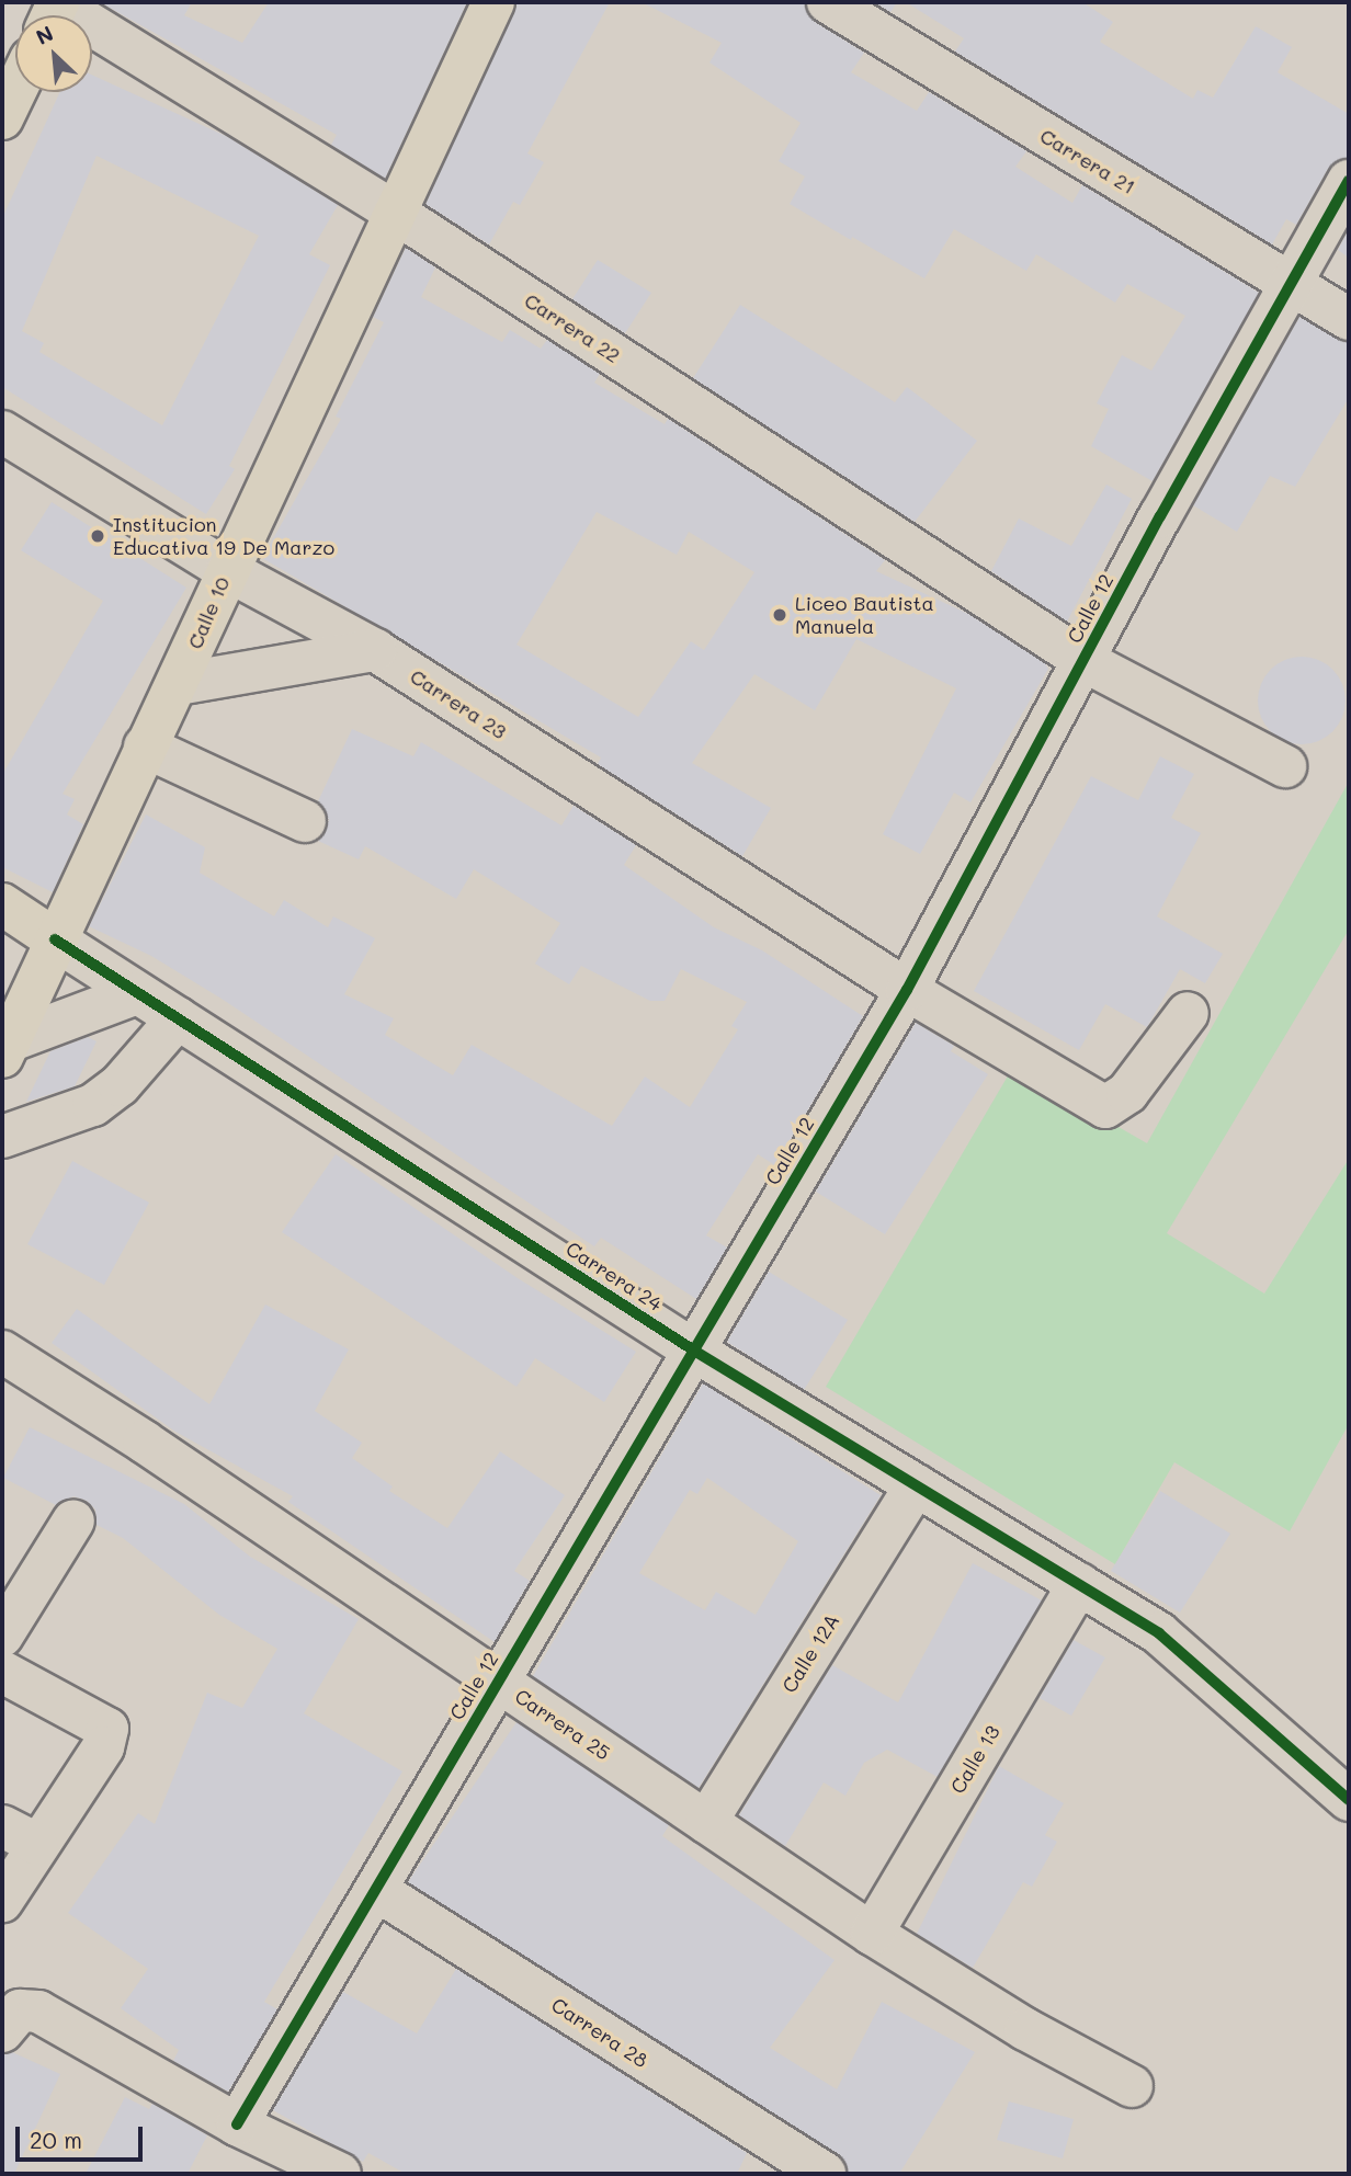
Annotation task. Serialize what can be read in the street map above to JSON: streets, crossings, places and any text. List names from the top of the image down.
{
  "streets": {
    "main road": ["Calle 10", "Carrera 24"],
    "street": [
      "Carrera 21",
      "Carrera 22",
      "Calle 12",
      "Carrera 23",
      "Calle 12A",
      "Carrera 25",
      "Calle 13",
      "Carrera 28"
    ]
  },
  "crossings": [
    ["Carrera 21", "Calle 12"],
    ["Carrera 22", "Calle 12"],
    ["Carrera 22", "Calle 10"],
    ["Calle 12", "Carrera 23"],
    ["Calle 12", "Carrera 24"],
    ["Calle 12", "Carrera 25"],
    ["Calle 12", "Carrera 28"],
    ["Calle 10", "Carrera 23"],
    ["Calle 10", "Carrera 24"],
    ["Carrera 24", "Calle 12A"],
    ["Carrera 24", "Calle 13"],
    ["Calle 12A", "Carrera 25"],
    ["Carrera 25", "Calle 13"]
  ],
  "places": ["Institucion Educativa 19 De Marzo", "Liceo Bautista Manuela"],
  "scale_bar": "20 m",
  "north": "top left"
}
